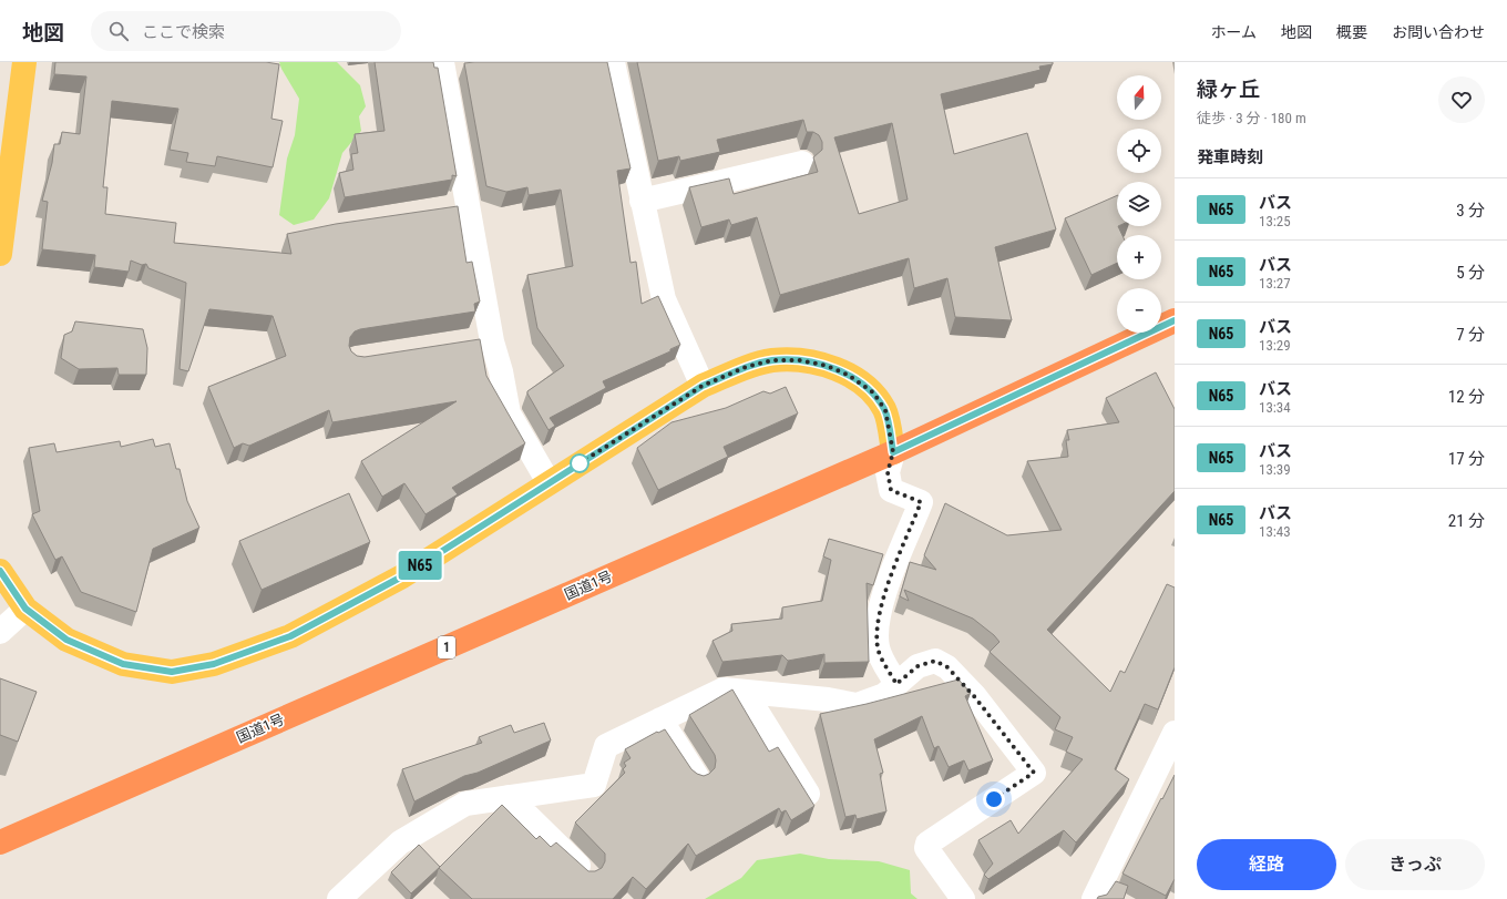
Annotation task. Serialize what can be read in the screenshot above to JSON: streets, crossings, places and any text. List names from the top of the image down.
{
  "streets": {
    "highway": ["国道1号", "1"]
  },
  "lines": ["bus line N65"],
  "north": "top",
  "page": {
    "header": "地図",
    "search": "ここで検索",
    "nav": [
      "ホーム",
      "地図",
      "概要",
      "お問い合わせ"
    ],
    "on_map": "N65",
    "heading": [
      ["緑ヶ丘", "徒歩 · 3 分 · 180 m"],
      "発車時刻"
    ],
    "map_buttons": ["+", "−"],
    "list": [
      {
        "mark": "N65",
        "name": "バス",
        "note": "13:25",
        "value": "3 分"
      },
      {
        "mark": "N65",
        "name": "バス",
        "note": "13:27",
        "value": "5 分"
      },
      {
        "mark": "N65",
        "name": "バス",
        "note": "13:29",
        "value": "7 分"
      },
      {
        "mark": "N65",
        "name": "バス",
        "note": "13:34",
        "value": "12 分"
      },
      {
        "mark": "N65",
        "name": "バス",
        "note": "13:39",
        "value": "17 分"
      },
      {
        "mark": "N65",
        "name": "バス",
        "note": "13:43",
        "value": "21 分"
      }
    ],
    "buttons": ["経路", "きっぷ"]
  }
}
